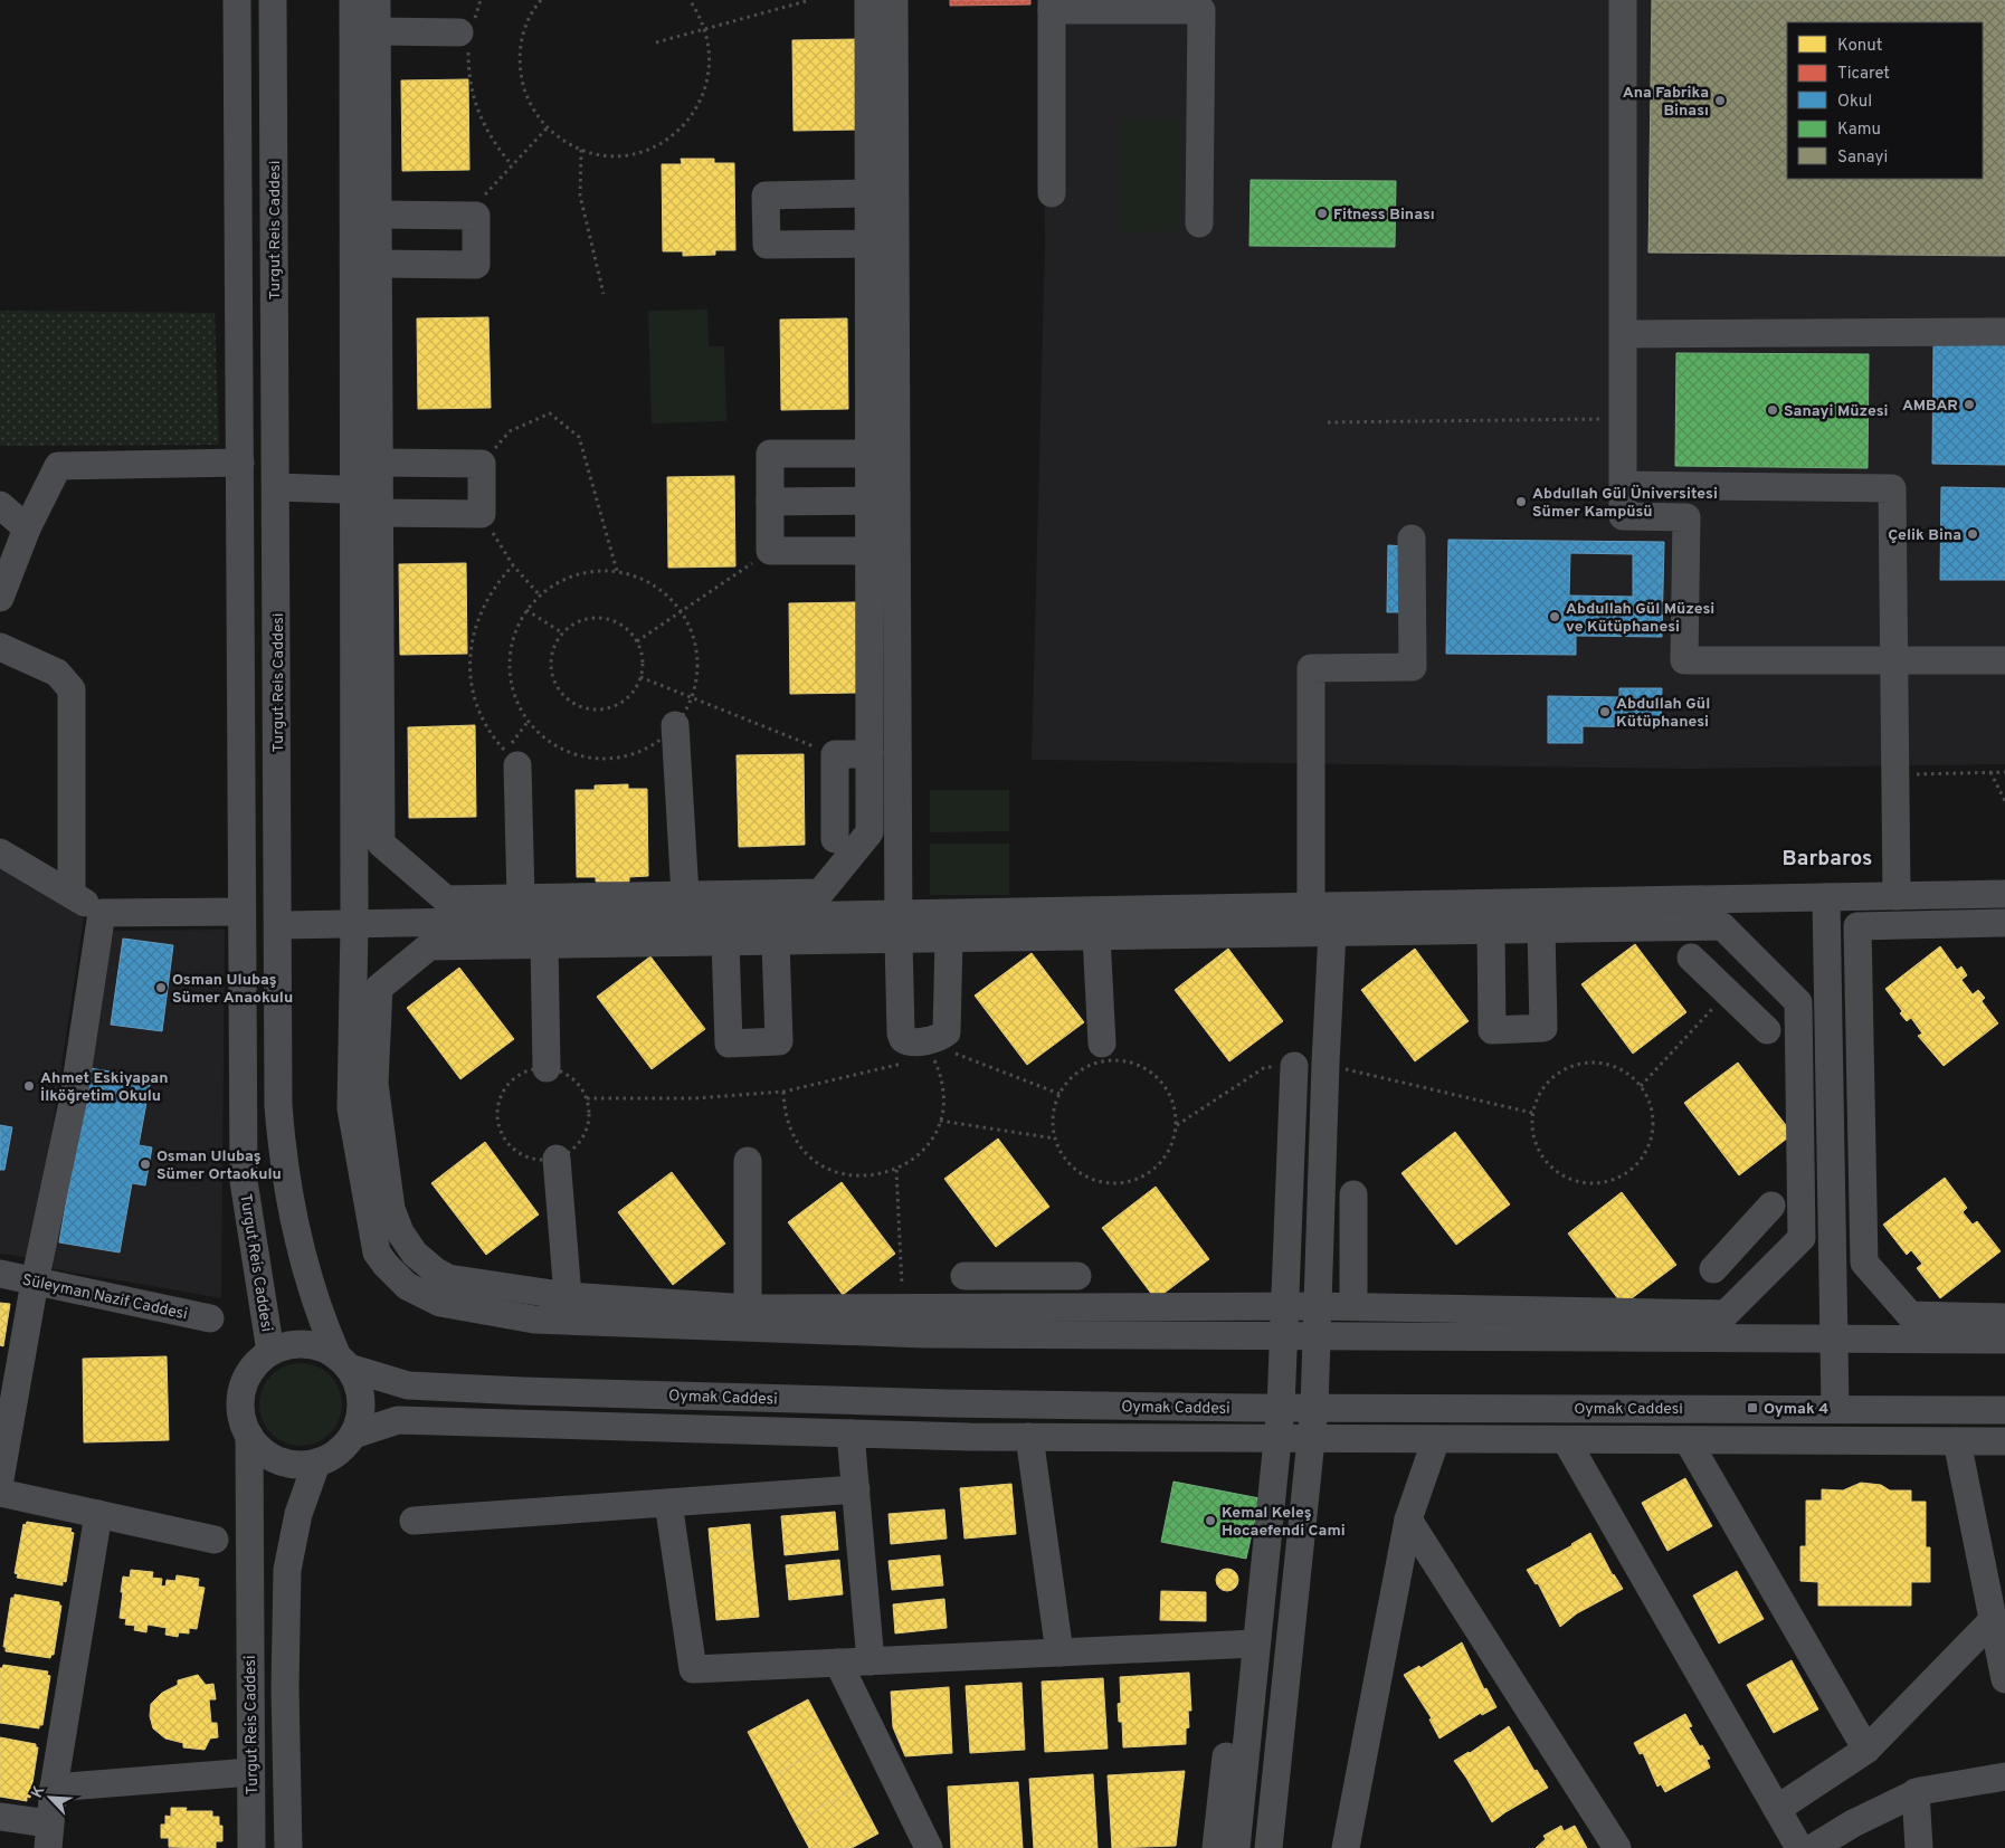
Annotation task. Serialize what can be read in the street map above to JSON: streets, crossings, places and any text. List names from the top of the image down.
{
  "streets": {
    "street": ["Turgut Reis Caddesi", "Süleyman Nazif Caddesi", "Oymak Caddesi"]
  },
  "crossings": [
    ["Turgut Reis Caddesi", "Oymak Caddesi"]
  ],
  "districts": ["Barbaros"],
  "places": {
    "other": [
      "Ana Fabrika Binası",
      "Fitness Binası",
      "AMBAR",
      "Sanayi Müzesi",
      "Abdullah Gül Üniversitesi Sümer Kampüsü",
      "Çelik Bina",
      "Abdullah Gül Müzesi ve Kütüphanesi",
      "Abdullah Gül Kütüphanesi",
      "Osman Ulubaş Sümer Anaokulu",
      "Ahmet Eskiyapan İlköğretim Okulu",
      "Osman Ulubaş Sümer Ortaokulu",
      "Kemal Keleş Hocaefendi Cami"
    ],
    "transit": ["Oymak 4"]
  },
  "legend": [
    "Konut",
    "Ticaret",
    "Okul",
    "Kamu",
    "Sanayi"
  ],
  "north": "top left"
}
